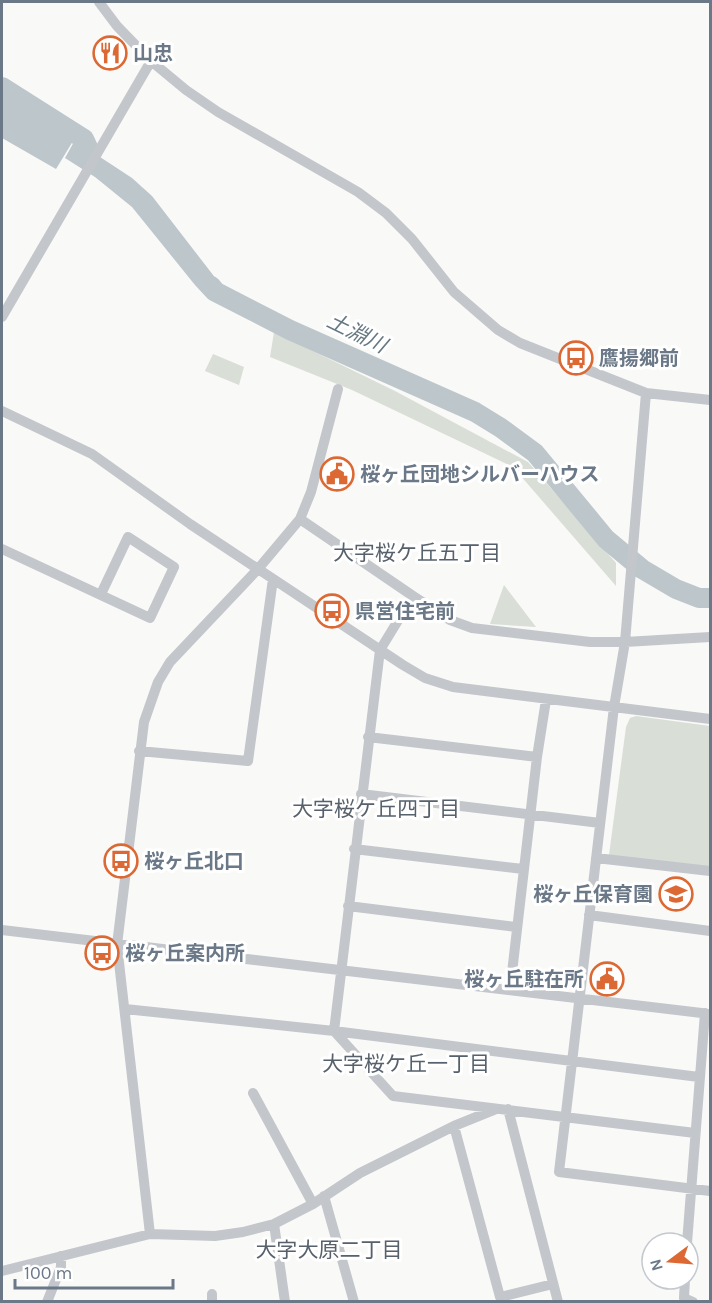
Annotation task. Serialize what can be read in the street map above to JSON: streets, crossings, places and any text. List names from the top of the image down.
{
  "districts": [
    "大字桜ケ丘五丁目",
    "大字桜ケ丘四丁目",
    "大字桜ケ丘一丁目",
    "大字大原二丁目"
  ],
  "water": ["土淵川"],
  "places": {
    "restaurant": ["山忠"],
    "bus stop": [
      "鷹揚郷前",
      "県営住宅前",
      "桜ヶ丘北口",
      "桜ヶ丘案内所"
    ],
    "public building": ["桜ヶ丘団地シルバーハウス", "桜ヶ丘駐在所"],
    "school or university": ["桜ヶ丘保育園"]
  },
  "scale_bar": "100 m",
  "north": "left"
}
